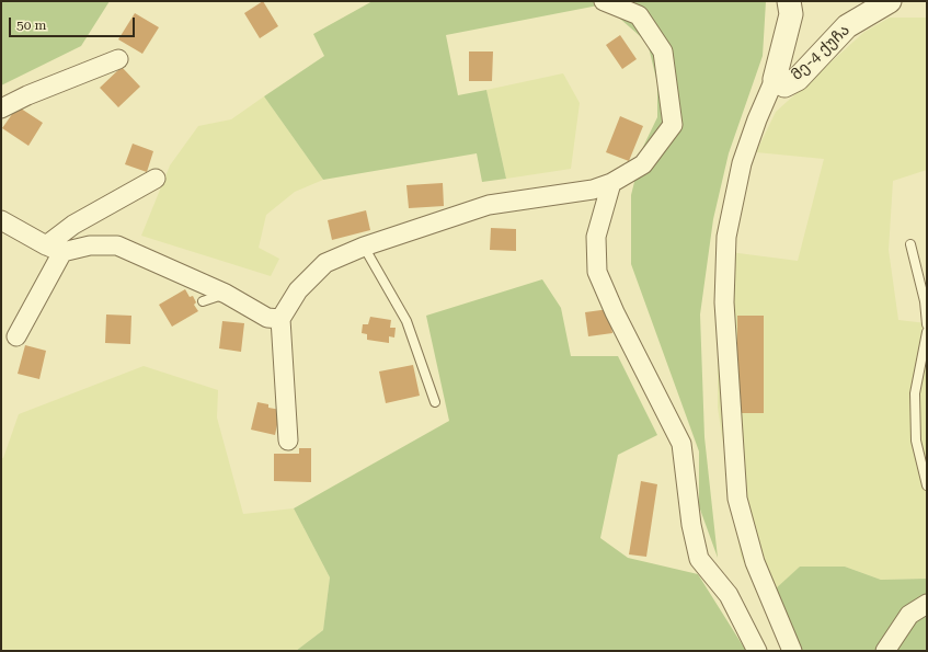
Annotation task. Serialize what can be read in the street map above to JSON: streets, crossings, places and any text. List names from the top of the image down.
{
  "streets": {
    "street": ["მე-4 ქუჩა"]
  },
  "scale_bar": "50 m"
}
